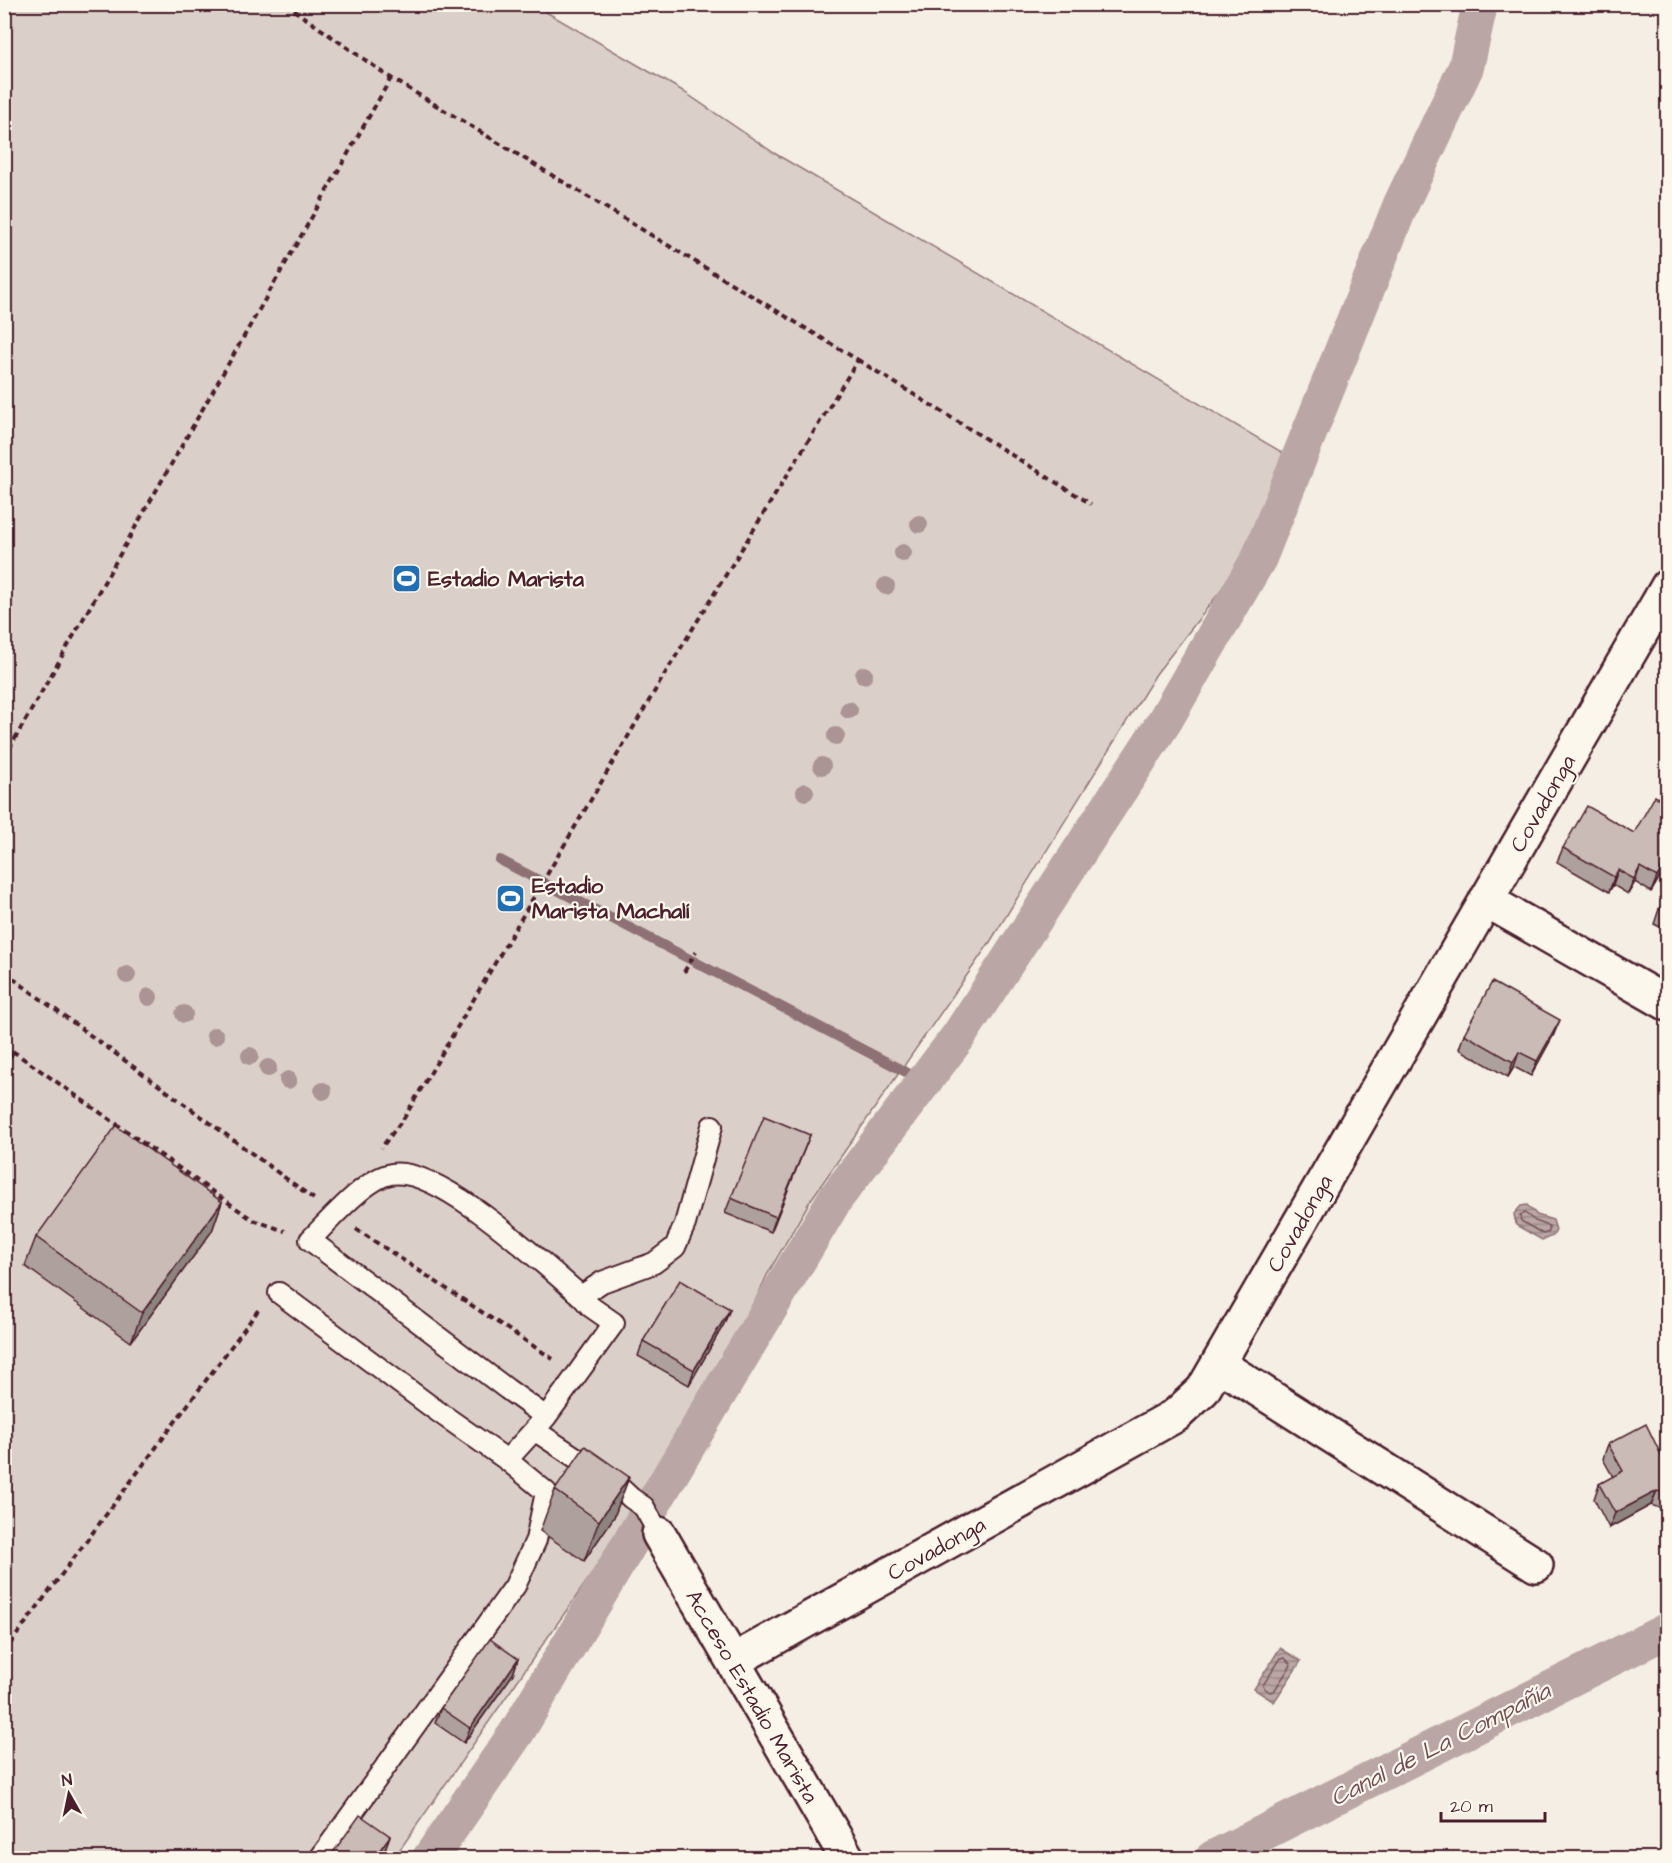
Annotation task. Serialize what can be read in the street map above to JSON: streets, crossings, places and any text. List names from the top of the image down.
{
  "streets": {
    "street": ["Covadonga", "Acceso Estadio Marista"]
  },
  "crossings": [
    ["Covadonga", "Acceso Estadio Marista"]
  ],
  "water": ["Canal de La Compañía"],
  "places": {
    "sports": ["Estadio Marista", "Estadio Marista Machalí"]
  },
  "scale_bar": "20 m",
  "north": "top"
}
